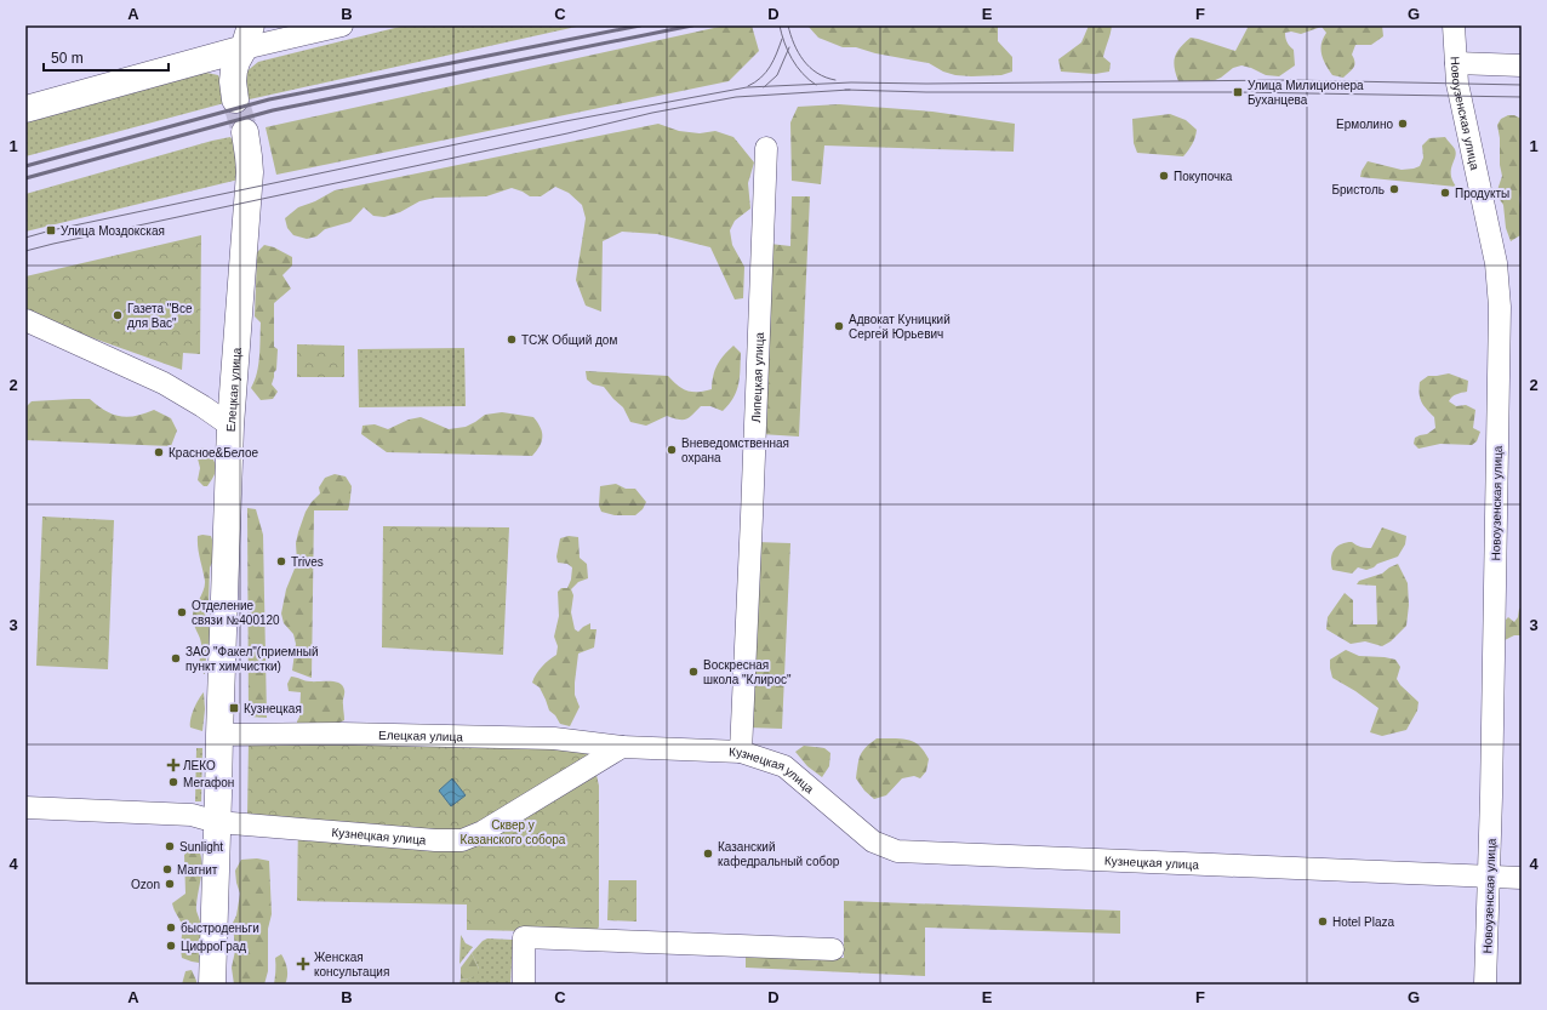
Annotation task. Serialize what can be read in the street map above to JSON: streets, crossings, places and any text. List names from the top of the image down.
{
  "streets": {
    "main road": ["Елецкая улица"],
    "street": ["Новоузенская улица", "Липецкая улица", "Кузнецкая улица"]
  },
  "crossings": [
    ["Новоузенская улица", "Кузнецкая улица"],
    ["Липецкая улица", "Кузнецкая улица"],
    ["Елецкая улица", "Кузнецкая улица"]
  ],
  "parks": ["Сквер у Казанского собора"],
  "places": {
    "transit": ["Улица Милиционера Буханцева", "Улица Моздокская", "Кузнецкая"],
    "other": [
      "Ермолино",
      "Покупочка",
      "Бристоль",
      "Продукты",
      "Газета \"Все для Вас\"",
      "Адвокат Куницкий Сергей Юрьевич",
      "ТСЖ Общий дом",
      "Вневедомственная охрана",
      "Красное&Белое",
      "Trives",
      "Отделение связи №400120",
      "ЗАО \"Факел\"(приемный пункт химчистки)",
      "Воскресная школа \"Клирос\"",
      "Мегафон",
      "Sunlight",
      "Казанский кафедральный собор",
      "Магнит",
      "Ozon",
      "Hotel Plaza",
      "быстроденьги",
      "ЦифроГрад"
    ],
    "health": ["ЛЕКО", "Женская консультация"]
  },
  "scale_bar": "50 m",
  "grid": {
    "columns": [
      "A",
      "B",
      "C",
      "D",
      "E",
      "F",
      "G"
    ],
    "rows": [
      "1",
      "2",
      "3",
      "4"
    ]
  }
}
